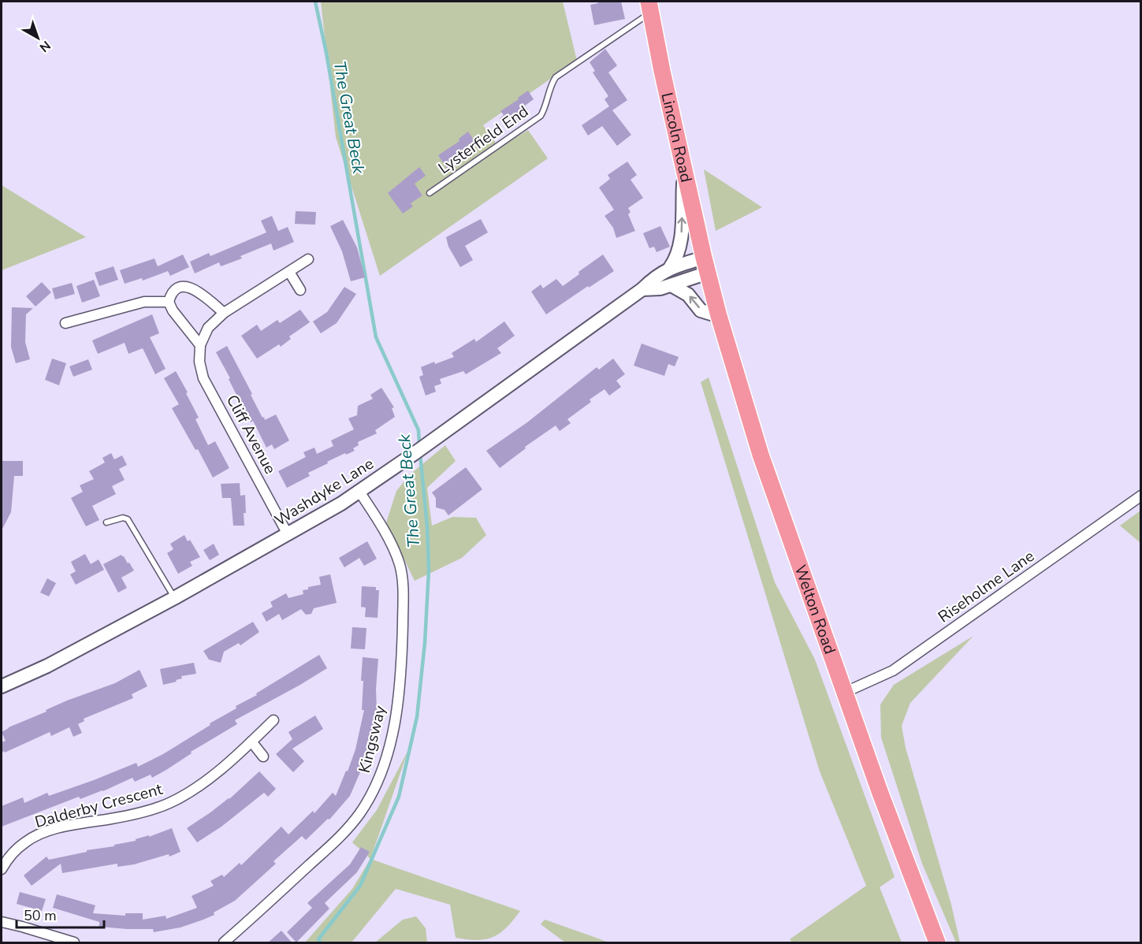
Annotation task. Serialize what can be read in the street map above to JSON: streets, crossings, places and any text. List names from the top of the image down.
{
  "streets": {
    "highway": ["Lincoln Road", "Welton Road"],
    "street": [
      "Cliff Avenue",
      "Washdyke Lane",
      "Riseholme Lane",
      "Kingsway",
      "Dalderby Crescent"
    ],
    "lane": ["Lysterfield End"]
  },
  "crossings": [
    ["Lincoln Road", "Lysterfield End"],
    ["Lincoln Road", "Washdyke Lane"],
    ["Lincoln Road", "Welton Road"],
    ["Cliff Avenue", "Washdyke Lane"],
    ["Washdyke Lane", "Welton Road"],
    ["Washdyke Lane", "Kingsway"],
    ["Riseholme Lane", "Welton Road"]
  ],
  "water": ["The Great Beck"],
  "scale_bar": "50 m",
  "north": "bottom right"
}
